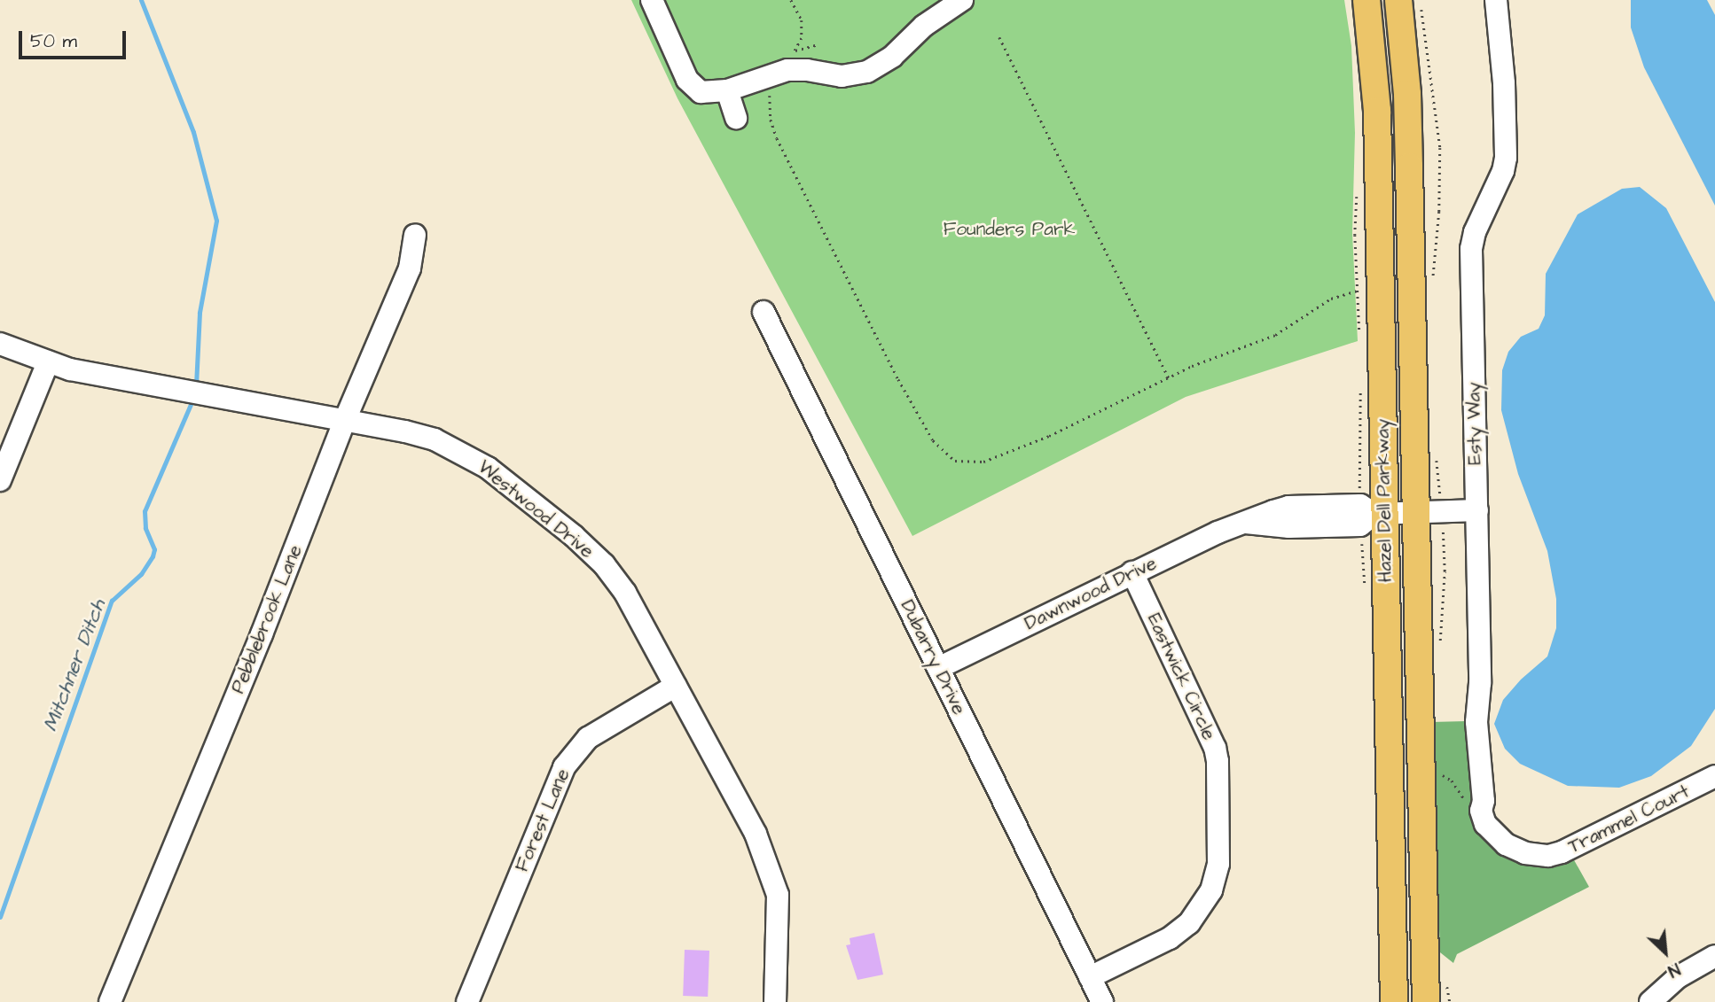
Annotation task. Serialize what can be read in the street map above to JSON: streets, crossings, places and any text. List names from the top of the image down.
{
  "streets": {
    "main road": ["Hazel Dell Parkway"],
    "street": [
      "Esty Way",
      "Westwood Drive",
      "Dawnwood Drive",
      "Pebblebrook Lane",
      "Dubarry Drive",
      "Eastwick Circle",
      "Trammel Court",
      "Forest Lane"
    ]
  },
  "crossings": [
    ["Esty Way", "Dawnwood Drive"],
    ["Esty Way", "Trammel Court"],
    ["Hazel Dell Parkway", "Dawnwood Drive"],
    ["Westwood Drive", "Pebblebrook Lane"],
    ["Westwood Drive", "Forest Lane"],
    ["Dawnwood Drive", "Dubarry Drive"],
    ["Dawnwood Drive", "Eastwick Circle"],
    ["Dubarry Drive", "Eastwick Circle"]
  ],
  "water": ["Mitchner Ditch"],
  "parks": ["Founders Park"],
  "scale_bar": "50 m",
  "north": "bottom right"
}
